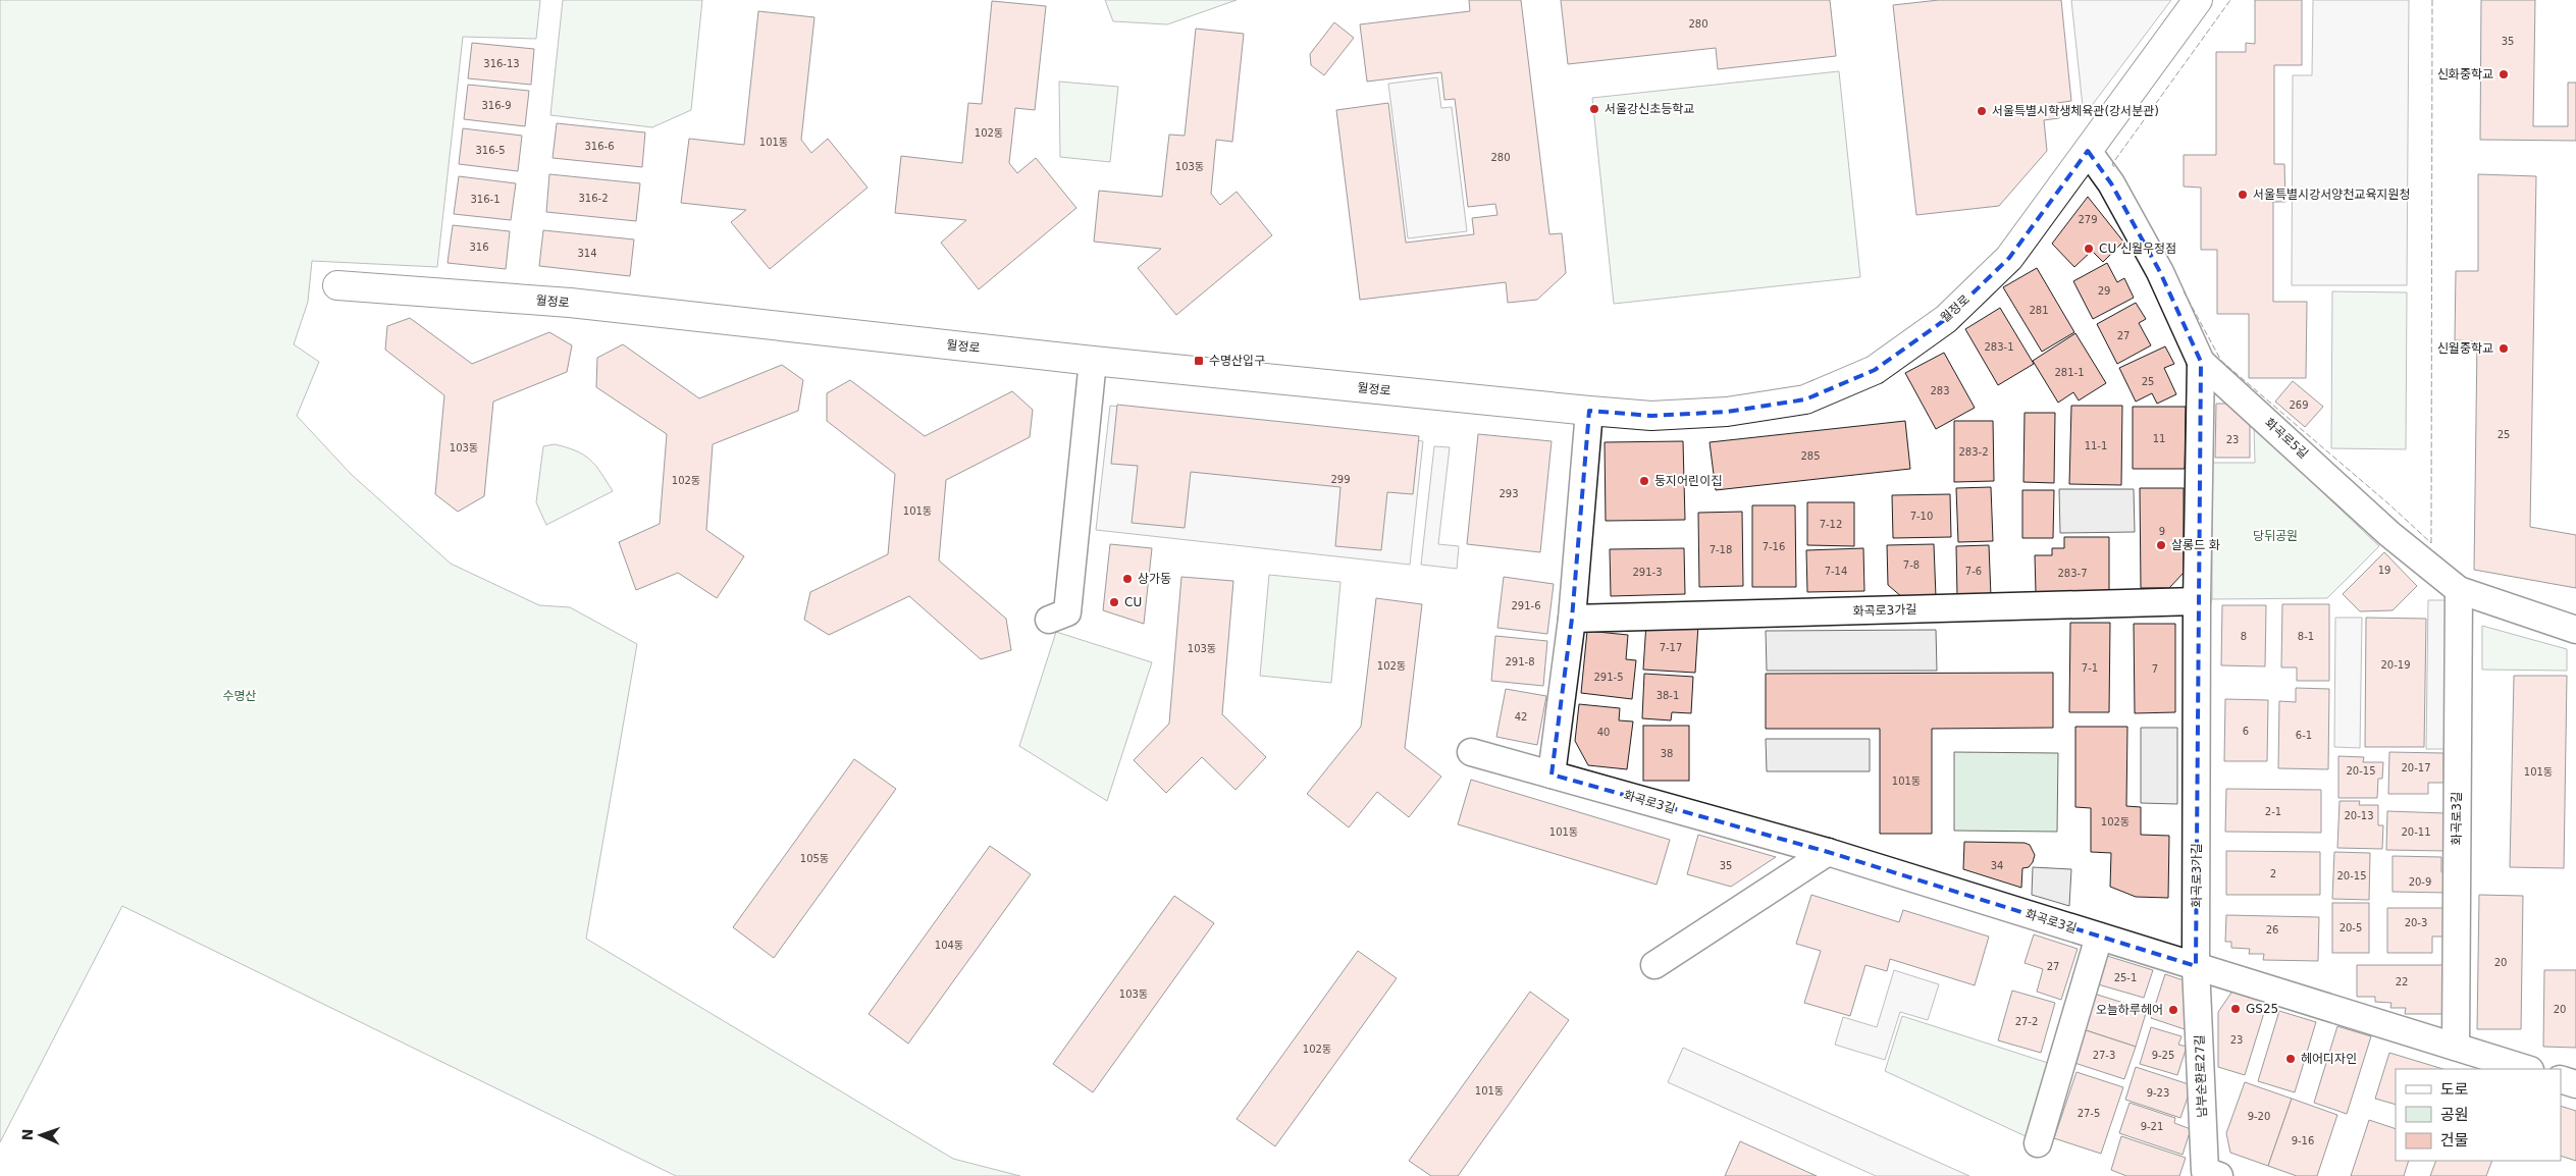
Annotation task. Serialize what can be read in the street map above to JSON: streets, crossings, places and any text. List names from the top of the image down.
{
  "streets": {
    "street": [
      "월정로",
      "화곡로5길",
      "화곡로3가길",
      "화곡로3길",
      "남부순환로27길"
    ]
  },
  "crossings": [
    ["월정로", "화곡로5길"],
    ["화곡로5길", "화곡로3가길"],
    ["화곡로5길", "화곡로3길"],
    ["화곡로3가길", "화곡로3길"],
    ["화곡로3가길", "남부순환로27길"],
    ["화곡로3길", "남부순환로27길"]
  ],
  "parks": ["당뒤공원", "수명산"],
  "places": {
    "other": [
      "신화중학교",
      "서울강신초등학교",
      "서울특별시학생체육관(강서분관)",
      "서울특별시강서양천교육지원청",
      "CU 신월우정점",
      "신월중학교",
      "둥지어린이집",
      "살롱드 화",
      "상가동",
      "CU",
      "GS25",
      "오늘하루헤어",
      "헤어디자인"
    ],
    "transit": ["수명산입구"]
  },
  "house_numbers": [
    "280",
    "35",
    "316-13",
    "316-9",
    "102동",
    "101동",
    "316-6",
    "316-5",
    "280",
    "103동",
    "316-2",
    "316-1",
    "279",
    "316",
    "314",
    "29",
    "281",
    "27",
    "283-1",
    "281-1",
    "25",
    "283",
    "269",
    "25",
    "11",
    "23",
    "11-1",
    "103동",
    "283-2",
    "285",
    "299",
    "102동",
    "293",
    "101동",
    "7-10",
    "7-12",
    "9",
    "7-16",
    "7-18",
    "7-8",
    "19",
    "7-14",
    "7-6",
    "291-3",
    "283-7",
    "291-6",
    "8",
    "8-1",
    "7-17",
    "103동",
    "291-8",
    "20-19",
    "102동",
    "7-1",
    "7",
    "291-5",
    "38-1",
    "42",
    "6",
    "40",
    "6-1",
    "38",
    "20-17",
    "20-15",
    "101동",
    "101동",
    "2-1",
    "20-13",
    "102동",
    "101동",
    "20-11",
    "105동",
    "35",
    "34",
    "2",
    "20-15",
    "20-9",
    "20-3",
    "20-5",
    "26",
    "104동",
    "20",
    "27",
    "25-1",
    "22",
    "103동",
    "20",
    "27-2",
    "23",
    "102동",
    "27-3",
    "9-25",
    "101동",
    "9-23",
    "27-5",
    "9-20",
    "9-21",
    "9-16"
  ],
  "legend": ["도로", "공원", "건물"],
  "north": "left"
}
